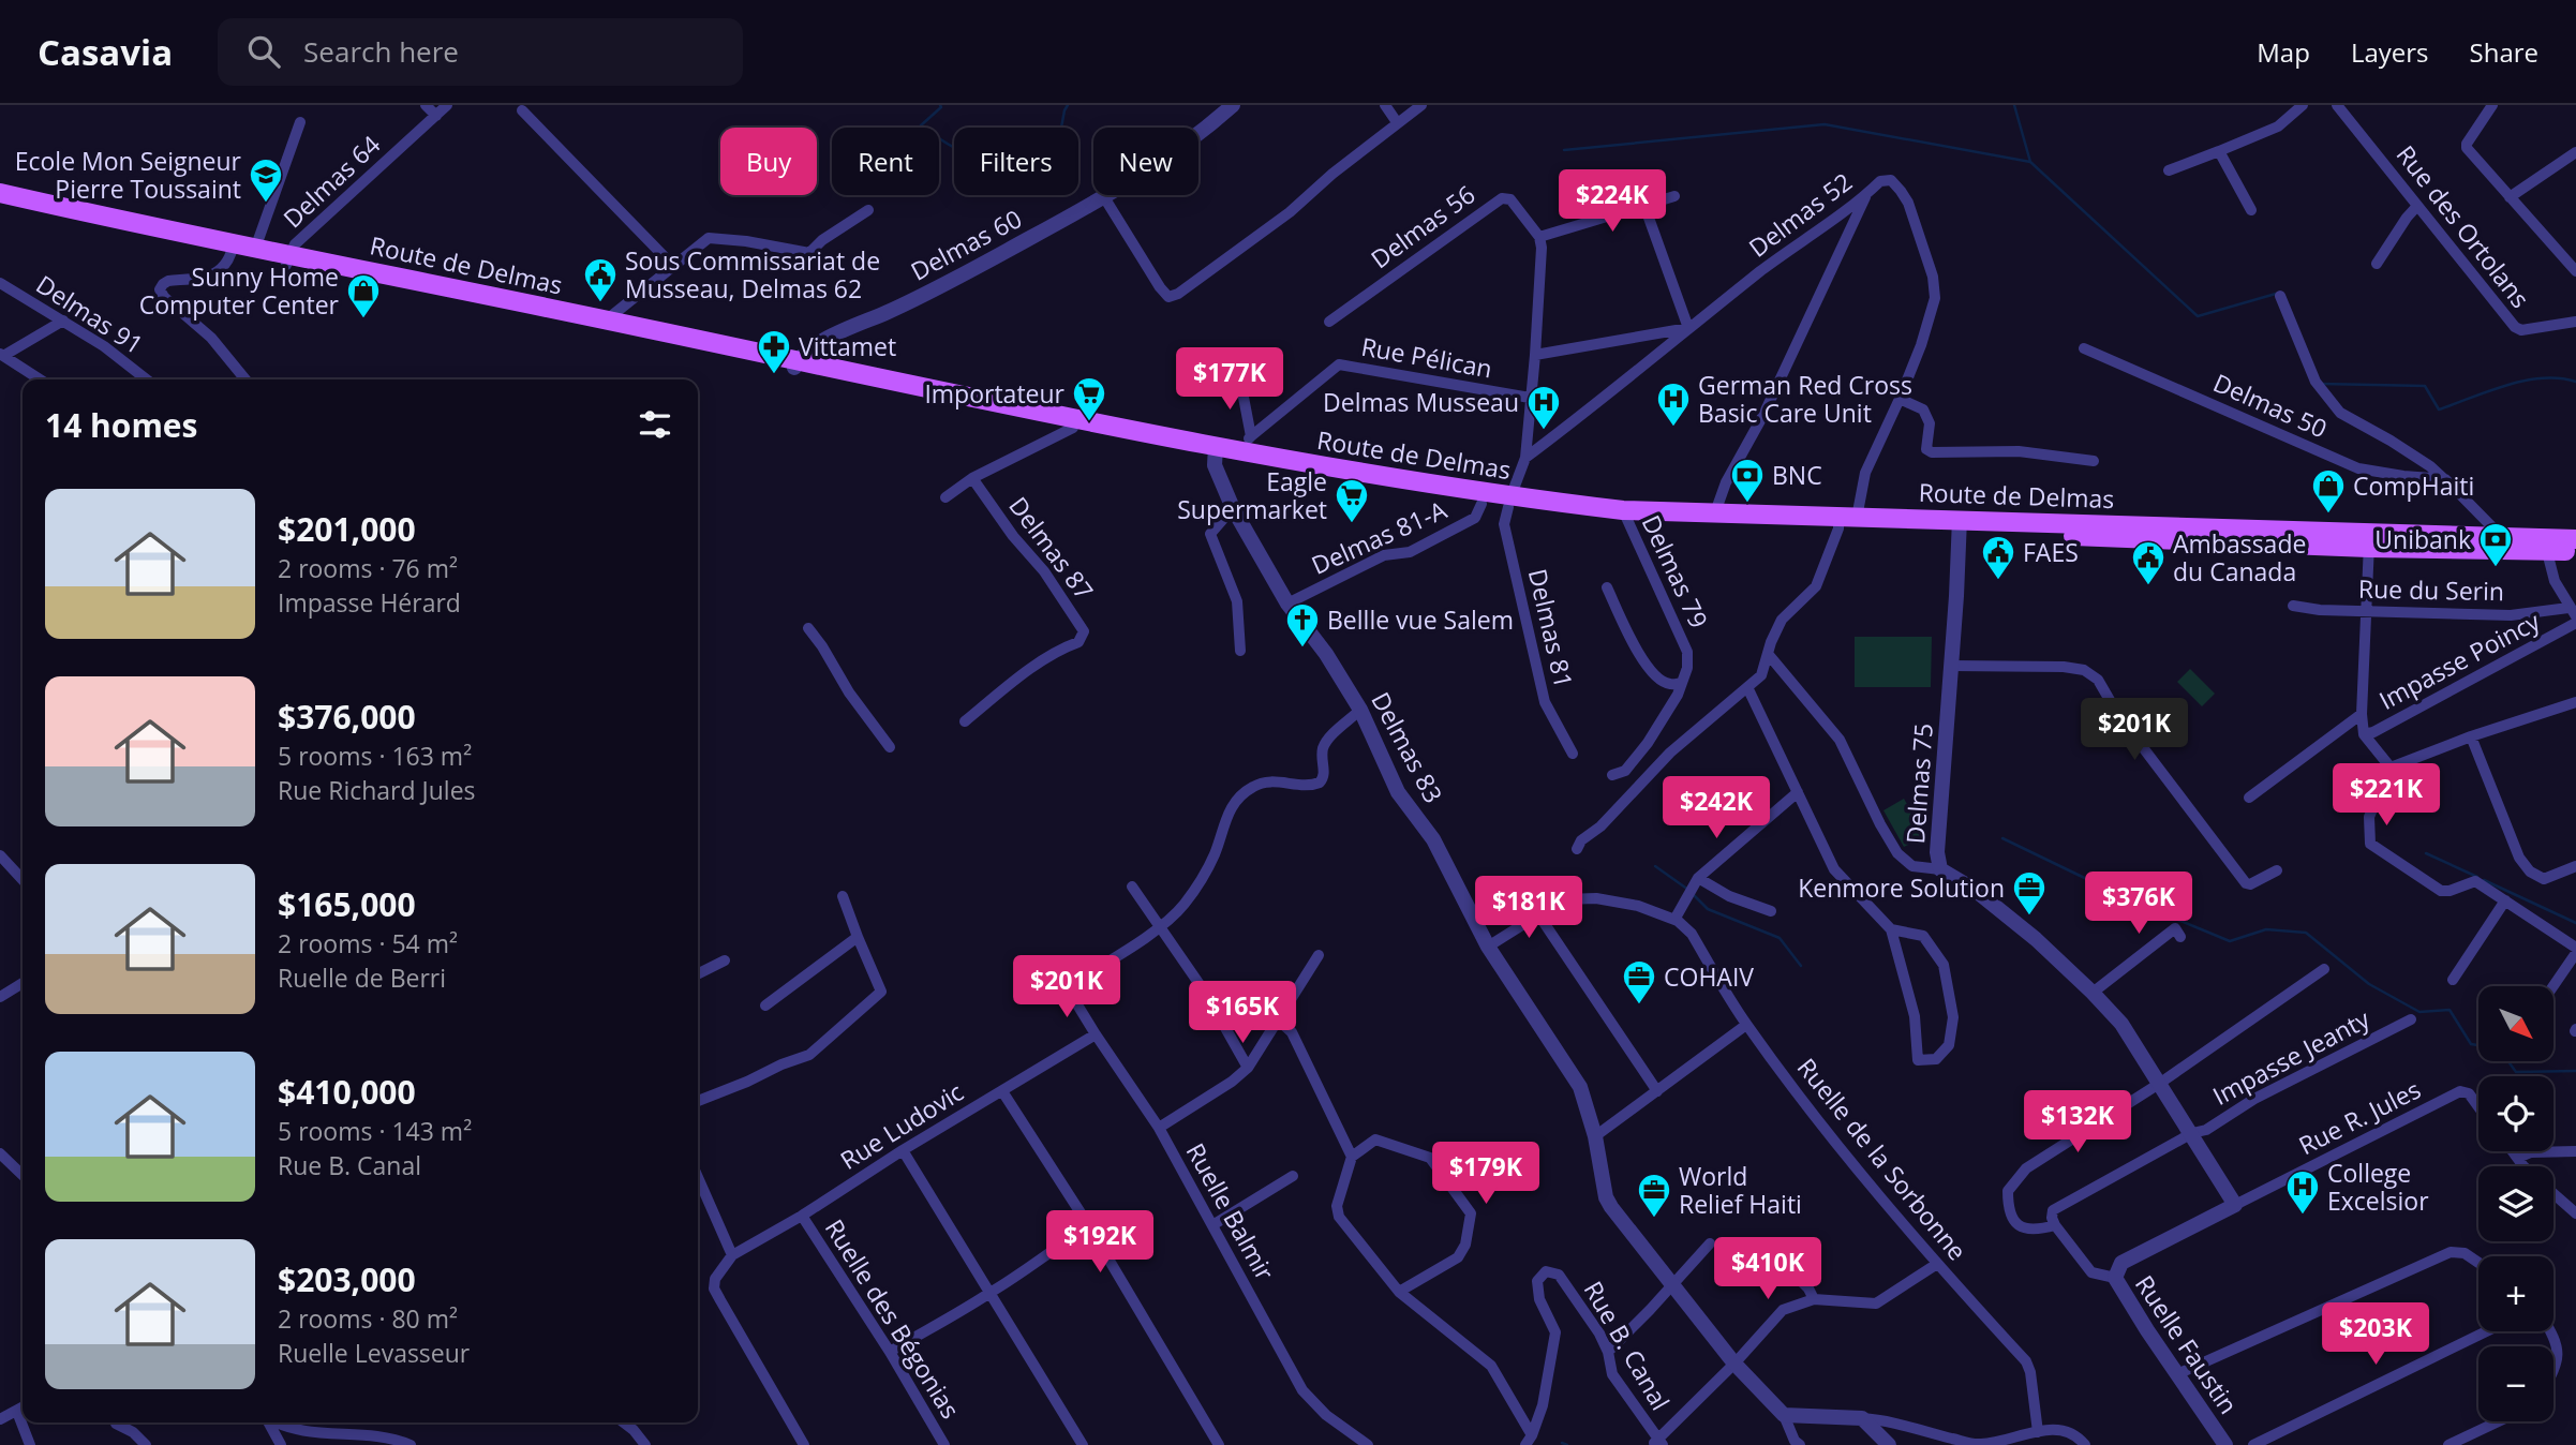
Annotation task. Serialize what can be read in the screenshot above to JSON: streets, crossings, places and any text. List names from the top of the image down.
{
  "streets": {
    "main road": ["Route de Delmas"],
    "street": [
      "Delmas 64",
      "Delmas 52",
      "Delmas 56",
      "Rue des Ortolans",
      "Delmas 60",
      "Delmas 91",
      "Rue Pélican",
      "Delmas 50",
      "Delmas 81-A",
      "Delmas 87",
      "Delmas 79",
      "Rue du Serin",
      "Delmas 81",
      "Impasse Poincy",
      "Delmas 83",
      "Delmas 75",
      "Impasse Jeanty",
      "Rue R. Jules",
      "Rue Ludovic",
      "Ruelle de la Sorbonne",
      "Ruelle Balmir",
      "Ruelle des Bégonias",
      "Ruelle Faustin",
      "Rue B. Canal"
    ]
  },
  "crossings": [
    ["Delmas 64", "Route de Delmas"],
    ["Delmas 52", "Route de Delmas"],
    ["Delmas 60", "Route de Delmas"],
    ["Route de Delmas", "Rue Pélican"],
    ["Route de Delmas", "Delmas 50"],
    ["Route de Delmas", "Delmas 81-A"],
    ["Route de Delmas", "Delmas 87"],
    ["Route de Delmas", "Delmas 79"],
    ["Route de Delmas", "Delmas 81"],
    ["Route de Delmas", "Delmas 83"],
    ["Route de Delmas", "Delmas 75"],
    ["Delmas 81-A", "Delmas 83"],
    ["Delmas 83", "Rue B. Canal"],
    ["Delmas 75", "Impasse Jeanty"],
    ["Delmas 75", "Rue R. Jules"],
    ["Delmas 75", "Ruelle Faustin"],
    ["Rue R. Jules", "Ruelle Faustin"],
    ["Rue Ludovic", "Ruelle Balmir"],
    ["Rue Ludovic", "Ruelle des Bégonias"],
    ["Ruelle de la Sorbonne", "Rue B. Canal"]
  ],
  "places": {
    "school or university": ["Ecole Mon Seigneur Pierre Toussaint"],
    "public building": ["Sous Commissariat de Musseau, Delmas 62", "FAES", "Ambassade du Canada"],
    "shop": ["Sunny Home Computer Center", "CompHaiti"],
    "pharmacy": ["Vittamet"],
    "supermarket": ["Importateur", "Eagle Supermarket"],
    "hospital": ["German Red Cross Basic Care Unit", "Delmas Musseau", "College Excelsior"],
    "bank": ["BNC", "Unibank"],
    "church": ["Bellle vue Salem"],
    "office": ["Kenmore Solution", "COHAIV", "World Relief Haiti"]
  },
  "north": "bottom right",
  "page": {
    "header": "Casavia",
    "search": "Search here",
    "nav": ["Map", "Layers", "Share"],
    "chip": [
      "Buy",
      "Rent",
      "Filters",
      "New"
    ],
    "price": [
      "$224K",
      "$177K",
      "$201K",
      "$221K",
      "$242K",
      "$376K",
      "$181K",
      "$201K",
      "$165K",
      "$132K",
      "$179K",
      "$192K",
      "$410K",
      "$203K"
    ],
    "heading": "14 homes",
    "list": [
      {
        "name": "$201,000",
        "note": "2 rooms · 76 m² · Impasse Hérard"
      },
      {
        "name": "$376,000",
        "note": "5 rooms · 163 m² · Rue Richard Jules"
      },
      {
        "name": "$165,000",
        "note": "2 rooms · 54 m² · Ruelle de Berri"
      },
      {
        "name": "$410,000",
        "note": "5 rooms · 143 m² · Rue B. Canal"
      },
      {
        "name": "$203,000",
        "note": "2 rooms · 80 m² · Ruelle Levasseur"
      }
    ],
    "map_buttons": ["+", "−"]
  }
}
